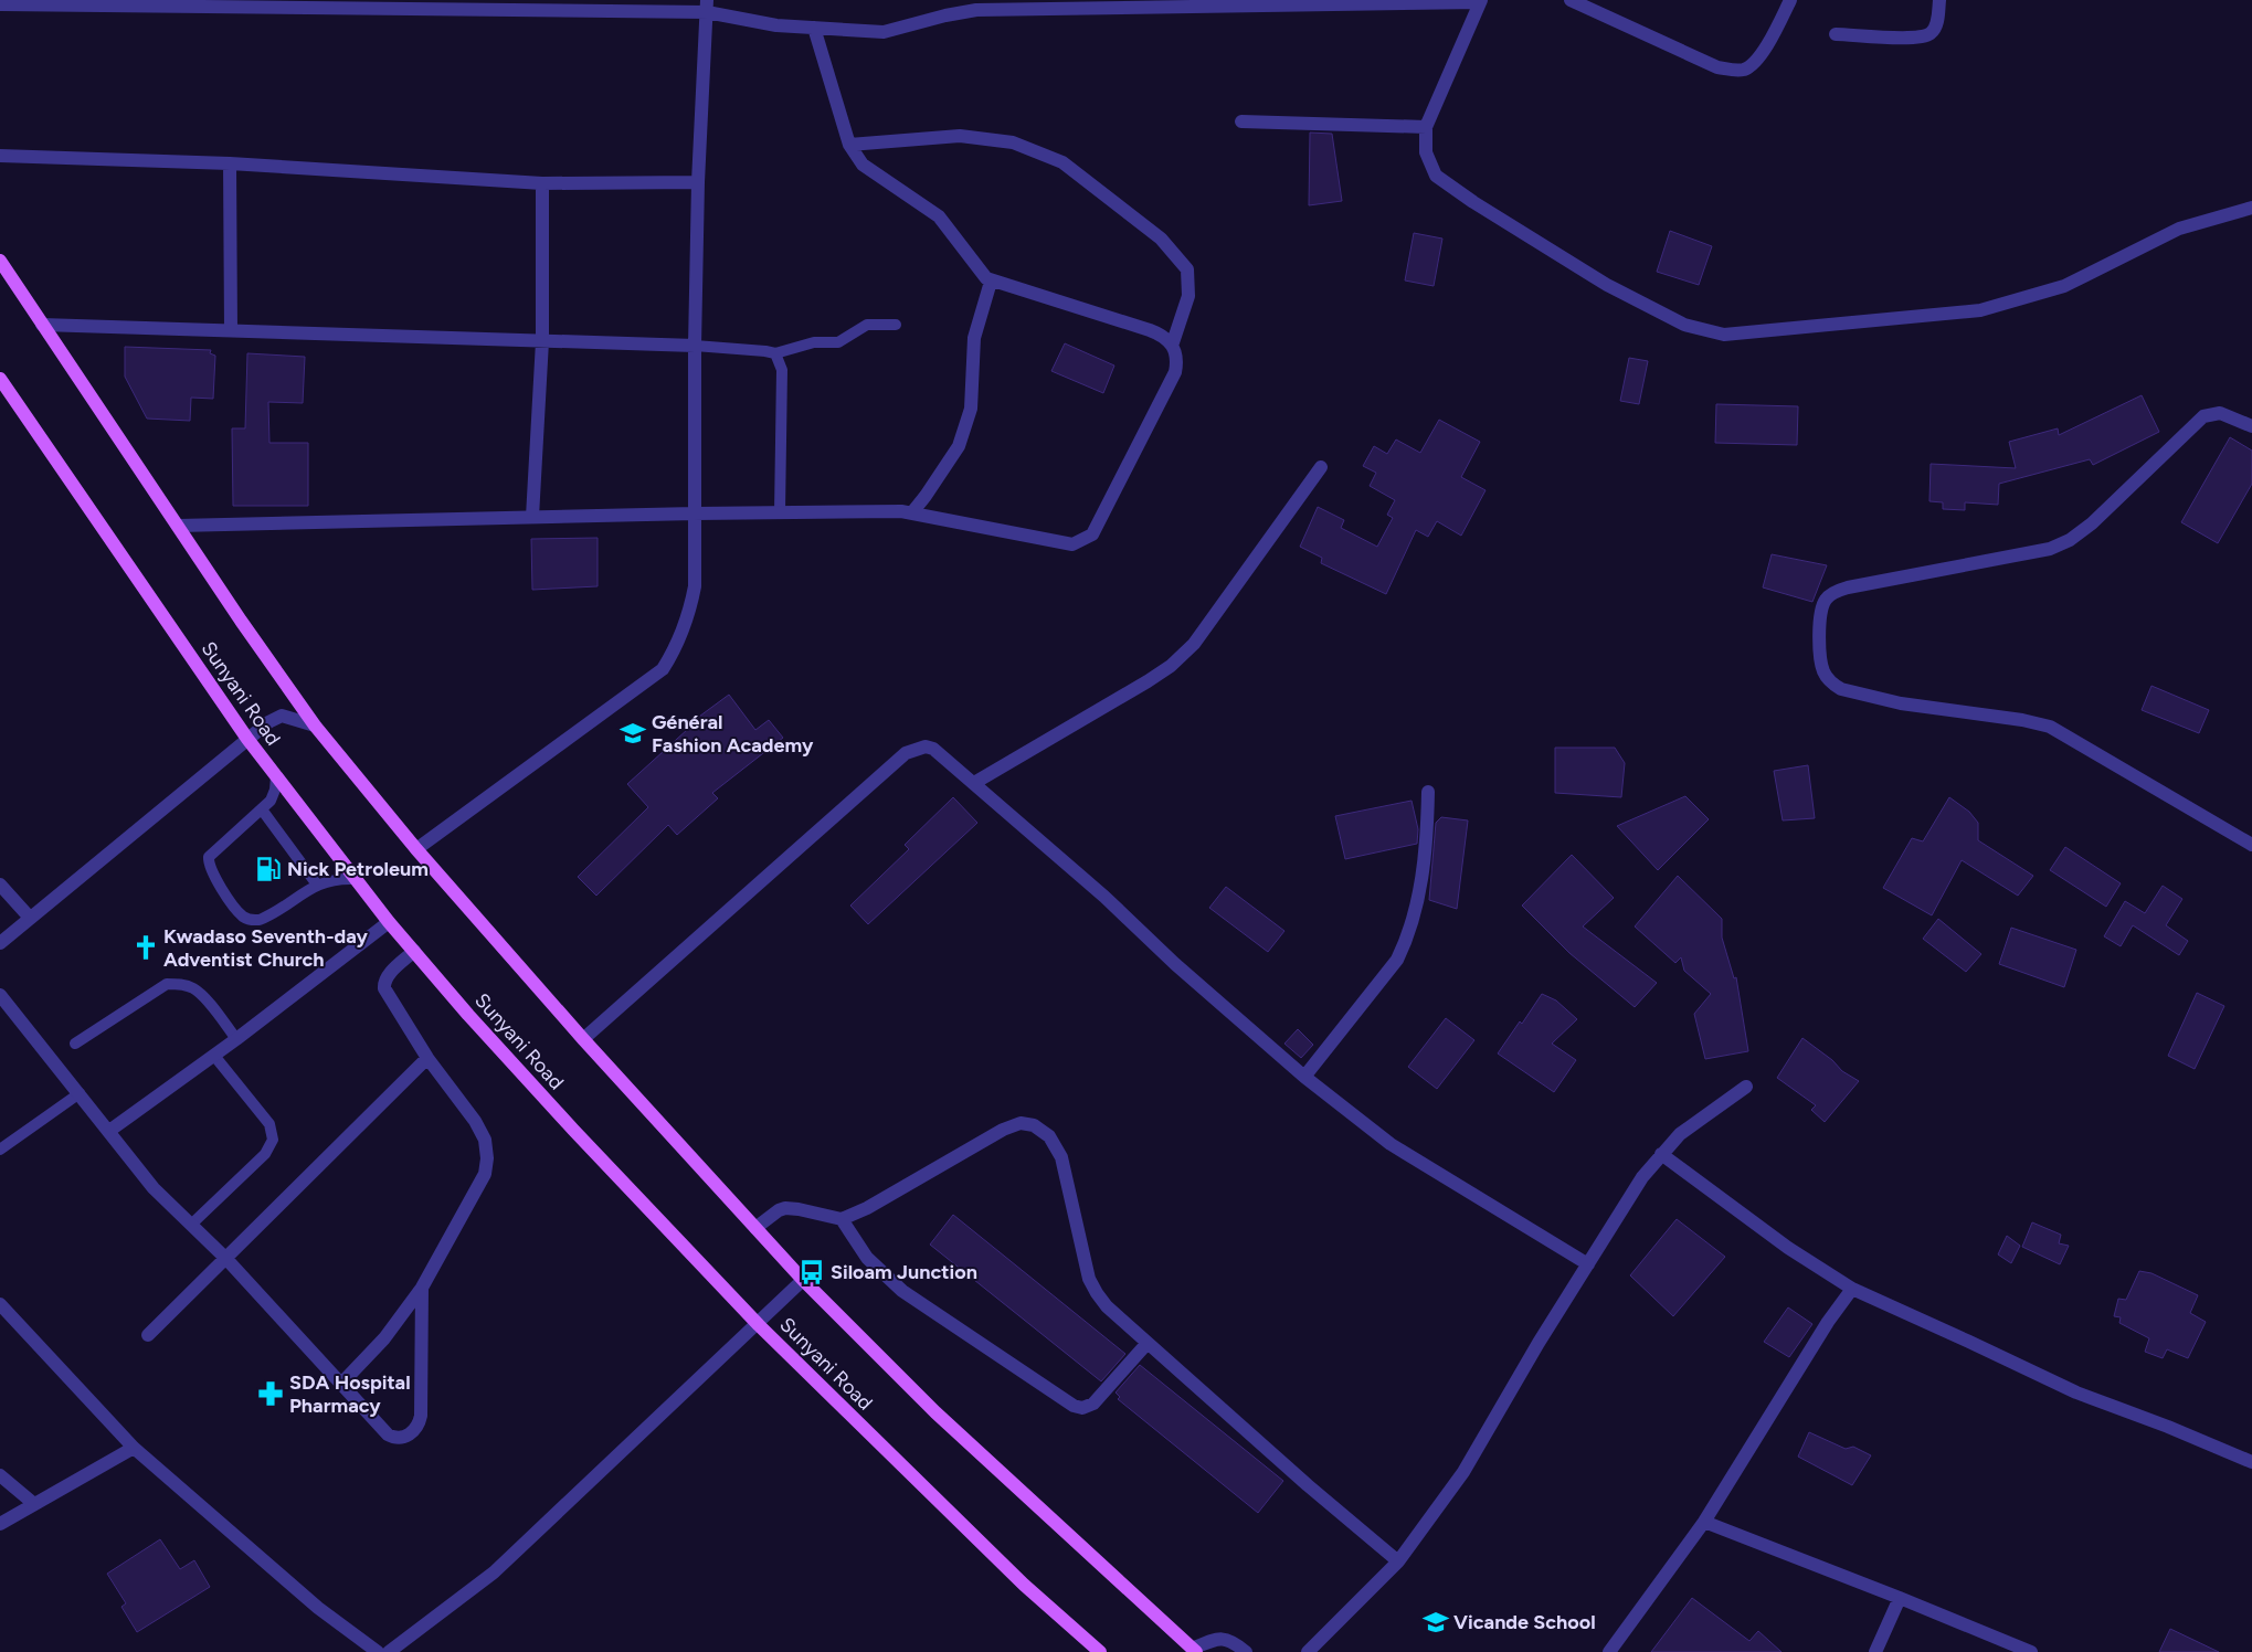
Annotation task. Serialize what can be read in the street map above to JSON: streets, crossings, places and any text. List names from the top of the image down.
{
  "streets": {
    "main road": ["Sunyani Road"]
  },
  "places": {
    "school or university": ["Général Fashion Academy", "Vicande School"],
    "fuel station": ["Nick Petroleum"],
    "church": ["Kwadaso Seventh-day Adventist Church"],
    "bus stop": ["Siloam Junction"],
    "pharmacy": ["SDA Hospital Pharmacy"]
  }
}
